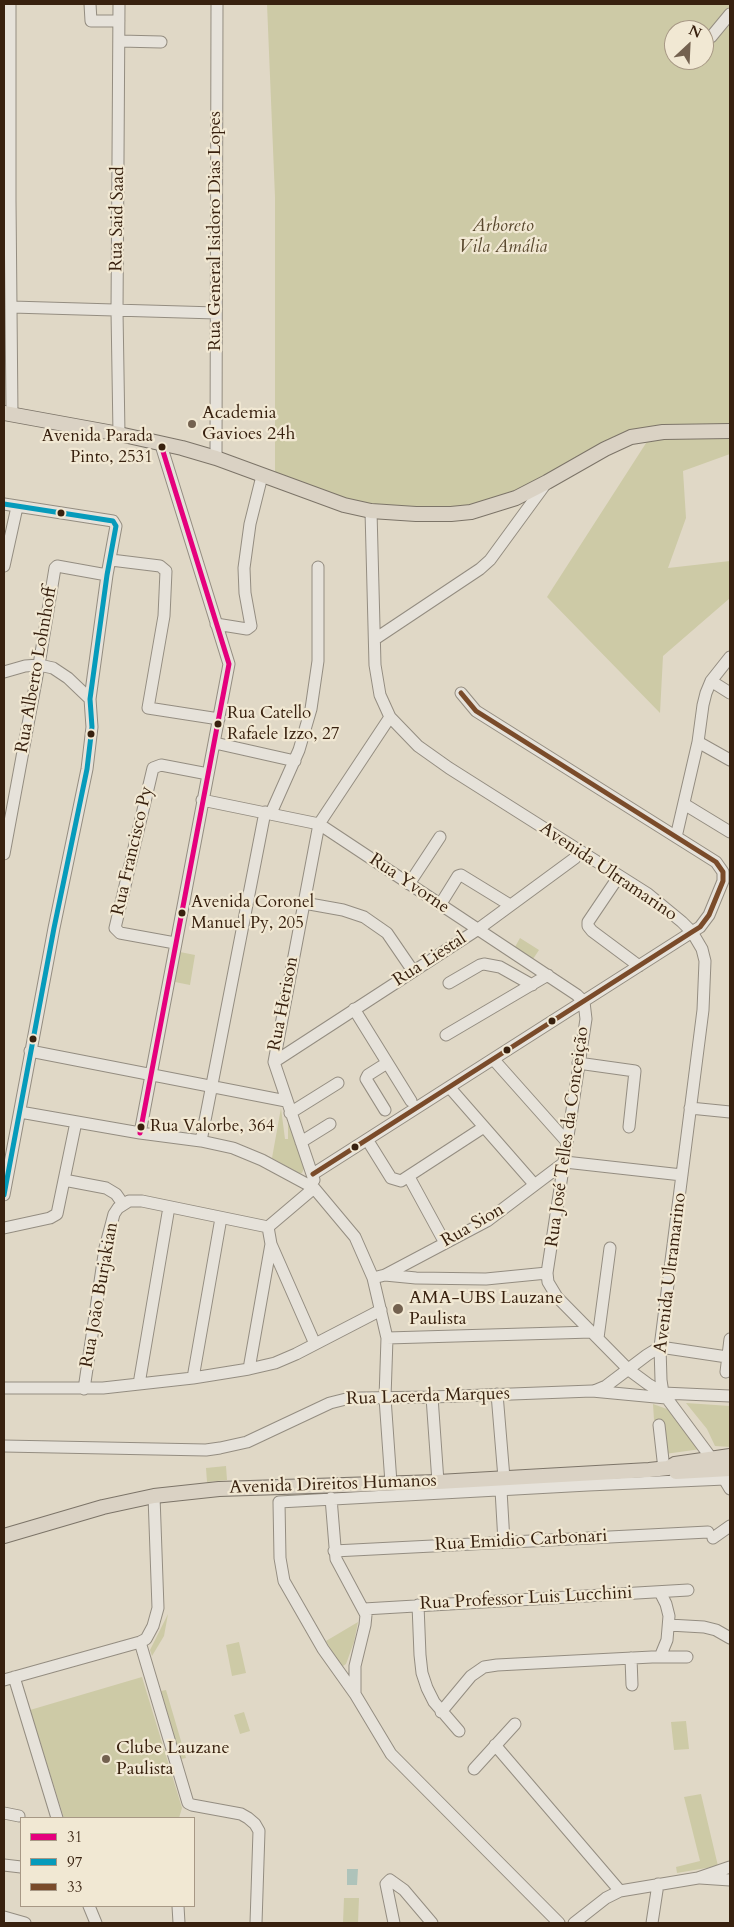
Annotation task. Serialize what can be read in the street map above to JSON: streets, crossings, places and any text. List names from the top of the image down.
{
  "streets": {
    "main road": ["Avenida Direitos Humanos"],
    "street": [
      "Rua Said Saad",
      "Rua General Isidoro Dias Lopes",
      "Rua Alberto Lohnhoff",
      "Rua Francisco Py",
      "Avenida Ultramarino",
      "Rua Yvorne",
      "Rua Liestal",
      "Rua Herison",
      "Rua José Telles da Conceição",
      "Rua Sion",
      "Rua João Burjakian",
      "Rua Lacerda Marques",
      "Rua Emidio Carbonari",
      "Rua Professor Luis Lucchini"
    ]
  },
  "crossings": [
    ["Avenida Ultramarino", "Rua Liestal"],
    ["Avenida Ultramarino", "Rua Herison"],
    ["Avenida Ultramarino", "Rua Lacerda Marques"],
    ["Rua Yvorne", "Rua Liestal"],
    ["Rua Yvorne", "Rua Herison"],
    ["Rua Yvorne", "Rua José Telles da Conceição"],
    ["Rua Liestal", "Rua Herison"],
    ["Rua José Telles da Conceição", "Rua Sion"]
  ],
  "parks": ["Arboreto Vila Amália"],
  "places": [
    "Academia Gavioes 24h",
    "Avenida Parada Pinto, 2531",
    "Rua Catello Rafaele Izzo, 27",
    "Avenida Coronel Manuel Py, 205",
    "Rua Valorbe, 364",
    "AMA-UBS Lauzane Paulista",
    "Clube Lauzane Paulista"
  ],
  "lines": ["transit line 31", "transit line 97", "transit line 33"],
  "legend": ["31", "97", "33"],
  "north": "top right"
}
